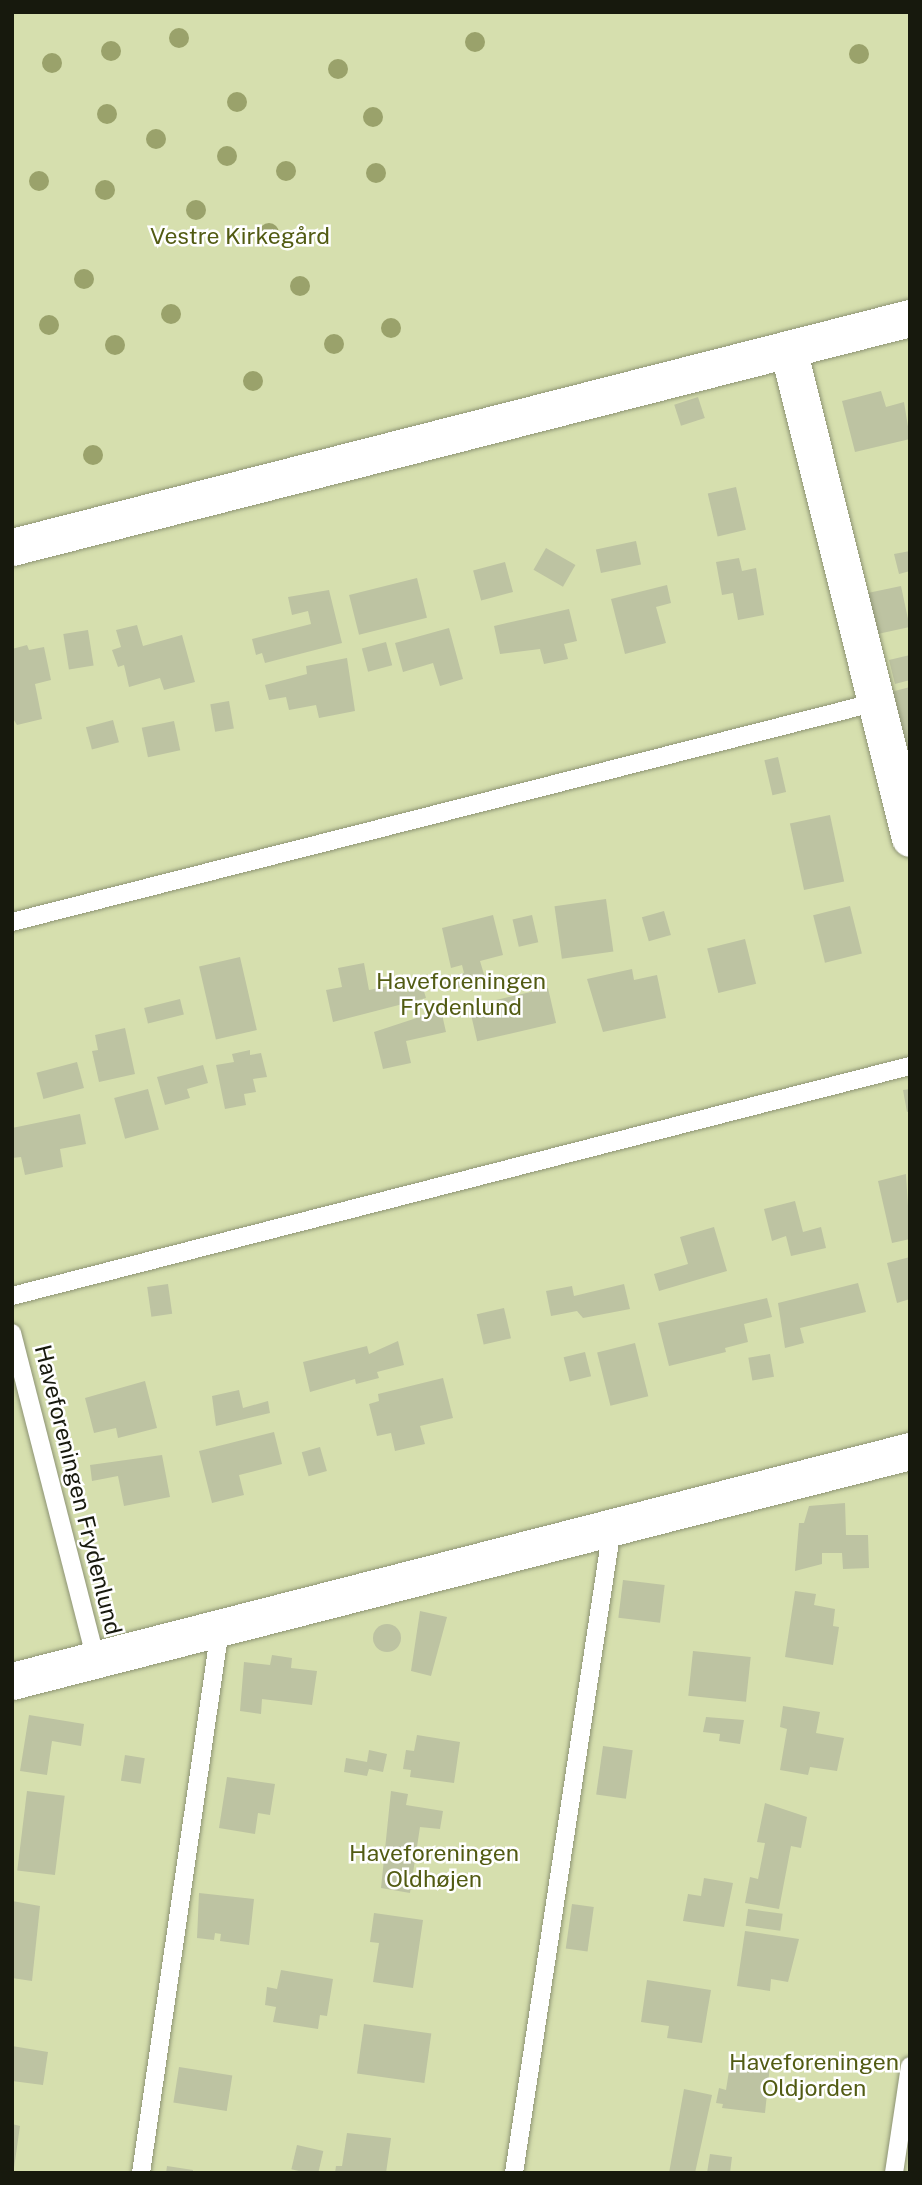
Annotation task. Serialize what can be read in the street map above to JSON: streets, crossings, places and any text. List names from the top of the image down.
{
  "streets": {
    "lane": ["Haveforeningen Frydenlund"]
  },
  "parks": [
    "Vestre Kirkegård",
    "Haveforeningen Frydenlund",
    "Haveforeningen Oldhøjen",
    "Haveforeningen Oldjorden"
  ]
}
